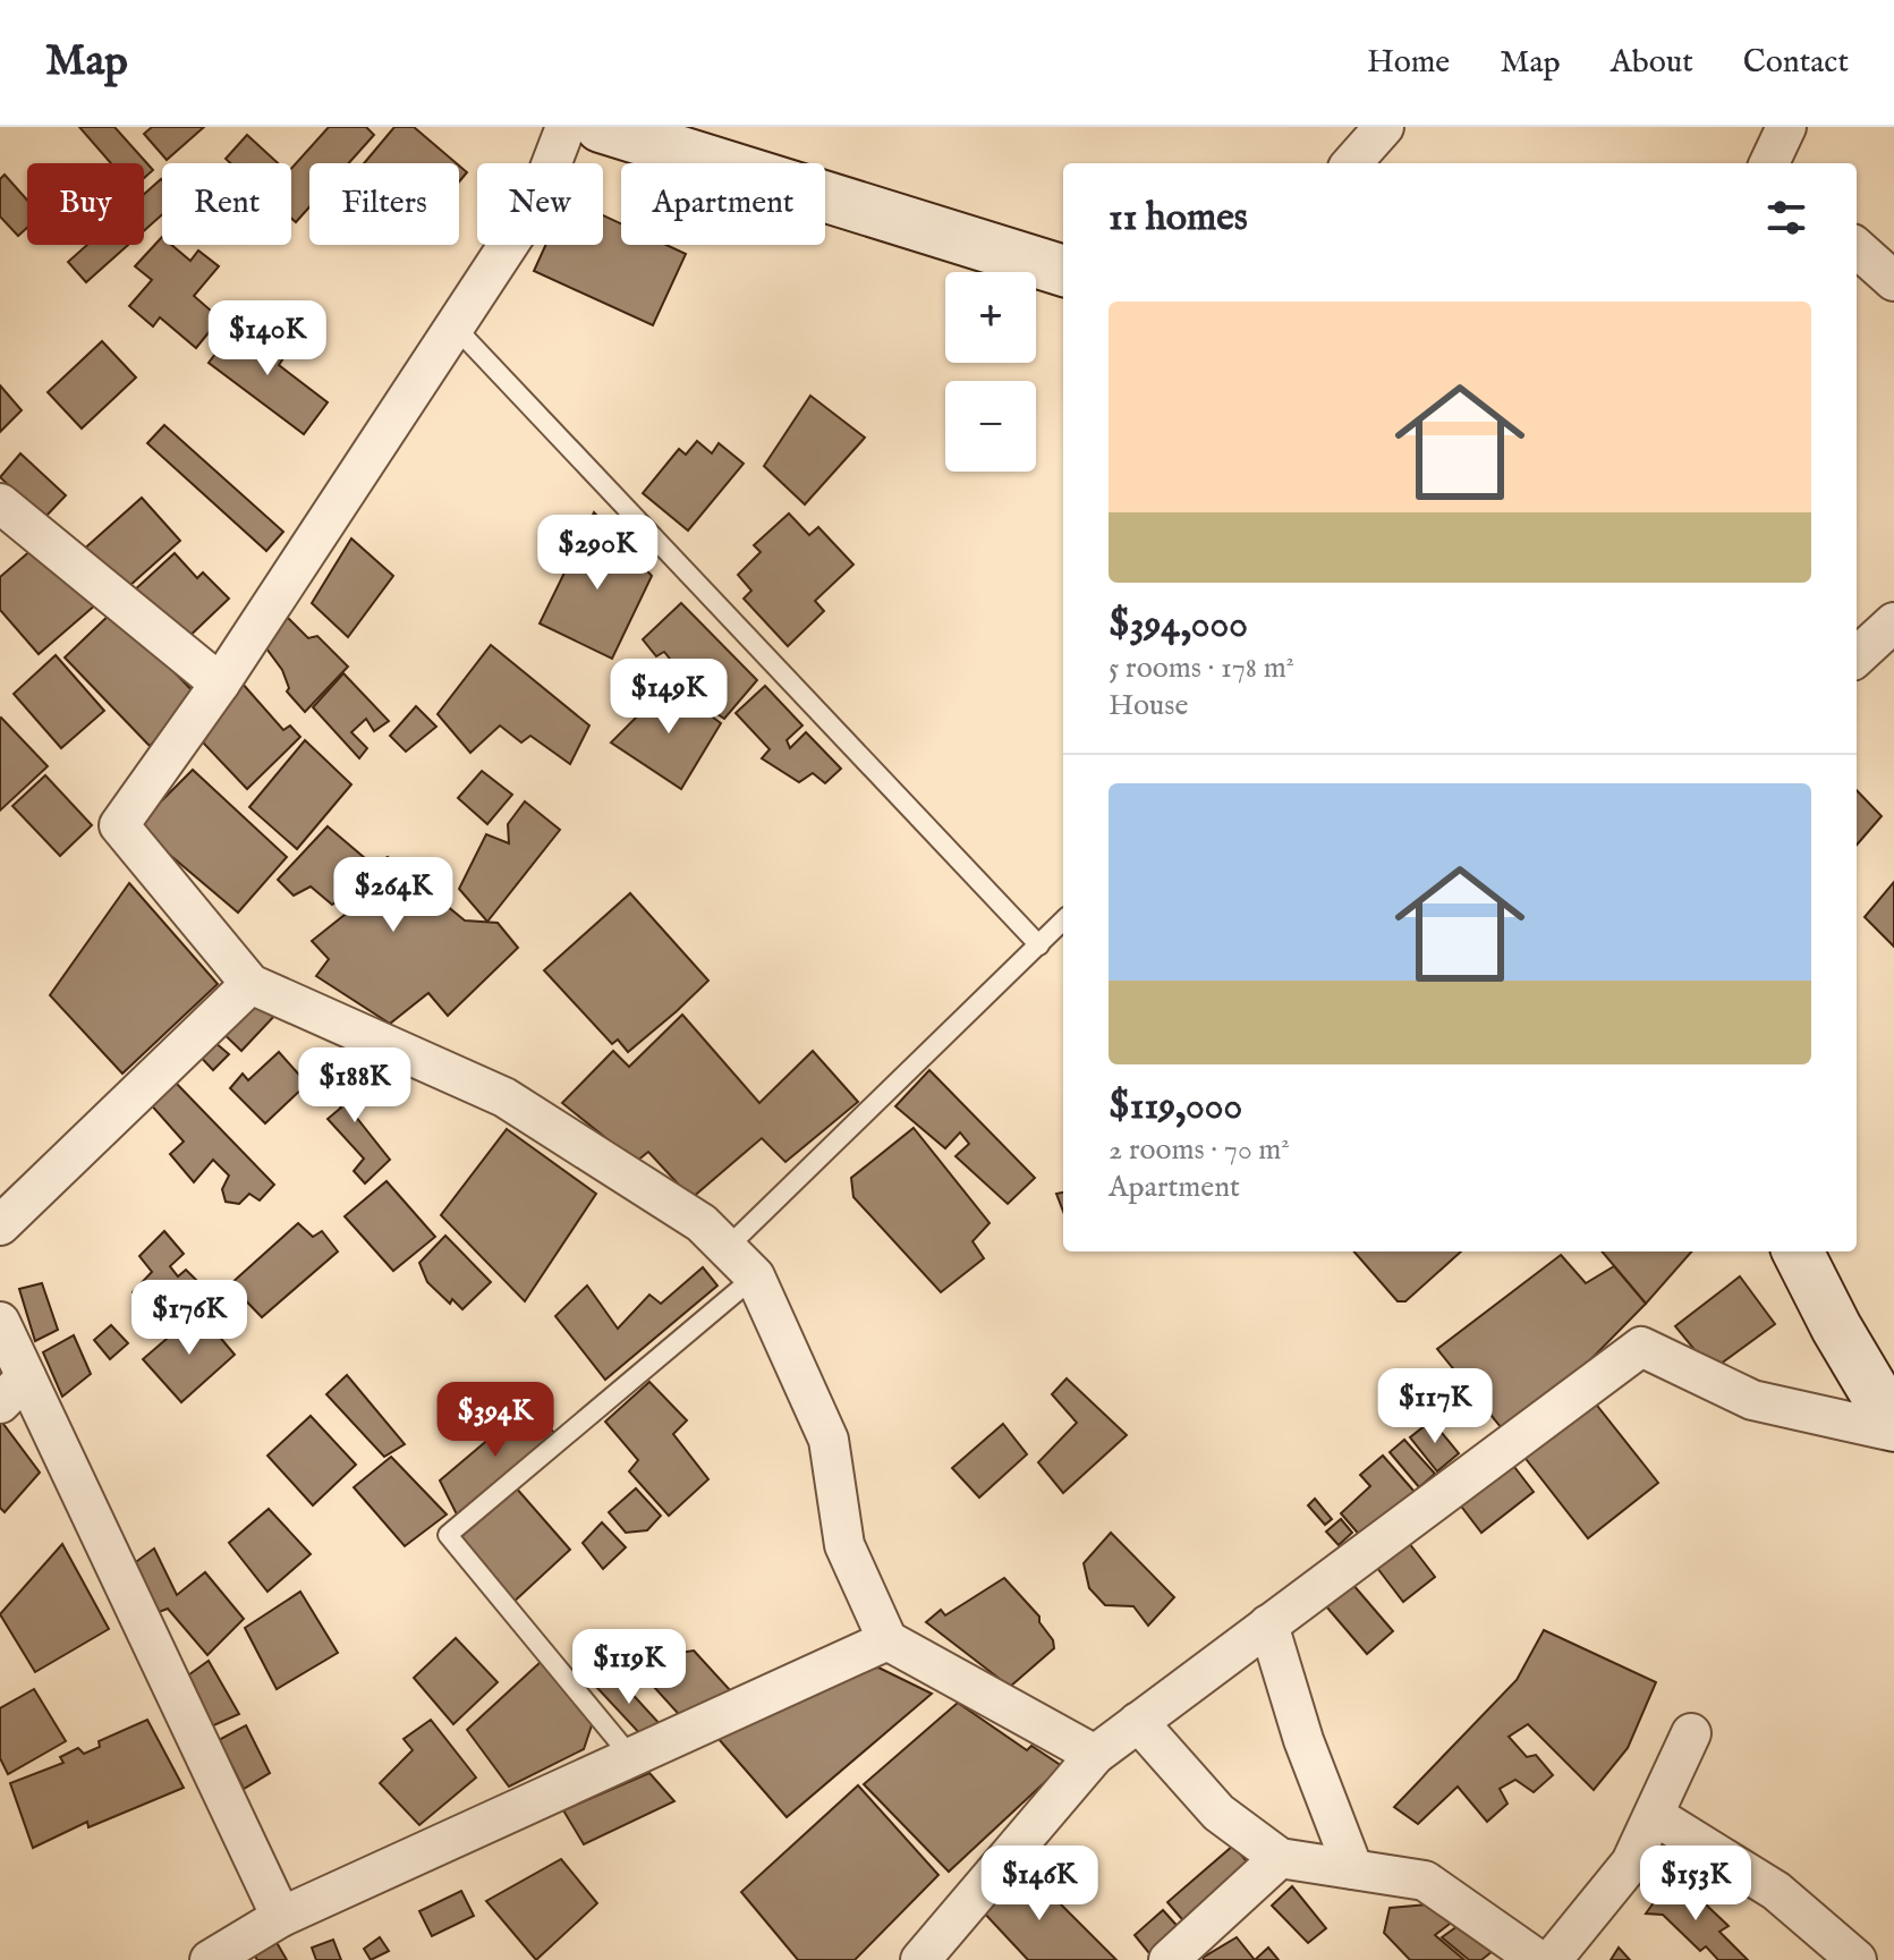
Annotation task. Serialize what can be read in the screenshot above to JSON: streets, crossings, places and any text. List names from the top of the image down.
{
  "page": {
    "header": "Map",
    "nav": [
      "Home",
      "Map",
      "About",
      "Contact"
    ],
    "chip": [
      "Buy",
      "Rent",
      "Filters",
      "New",
      "Apartment"
    ],
    "heading": "11 homes",
    "map_buttons": ["+", "−"],
    "list": [
      {
        "name": "$394,000",
        "note": "5 rooms · 178 m² · House"
      },
      {
        "name": "$119,000",
        "note": "2 rooms · 70 m² · Apartment"
      }
    ],
    "price": [
      "$140K",
      "$290K",
      "$149K",
      "$264K",
      "$188K",
      "$176K",
      "$117K",
      "$394K",
      "$119K",
      "$146K",
      "$153K"
    ]
  }
}
